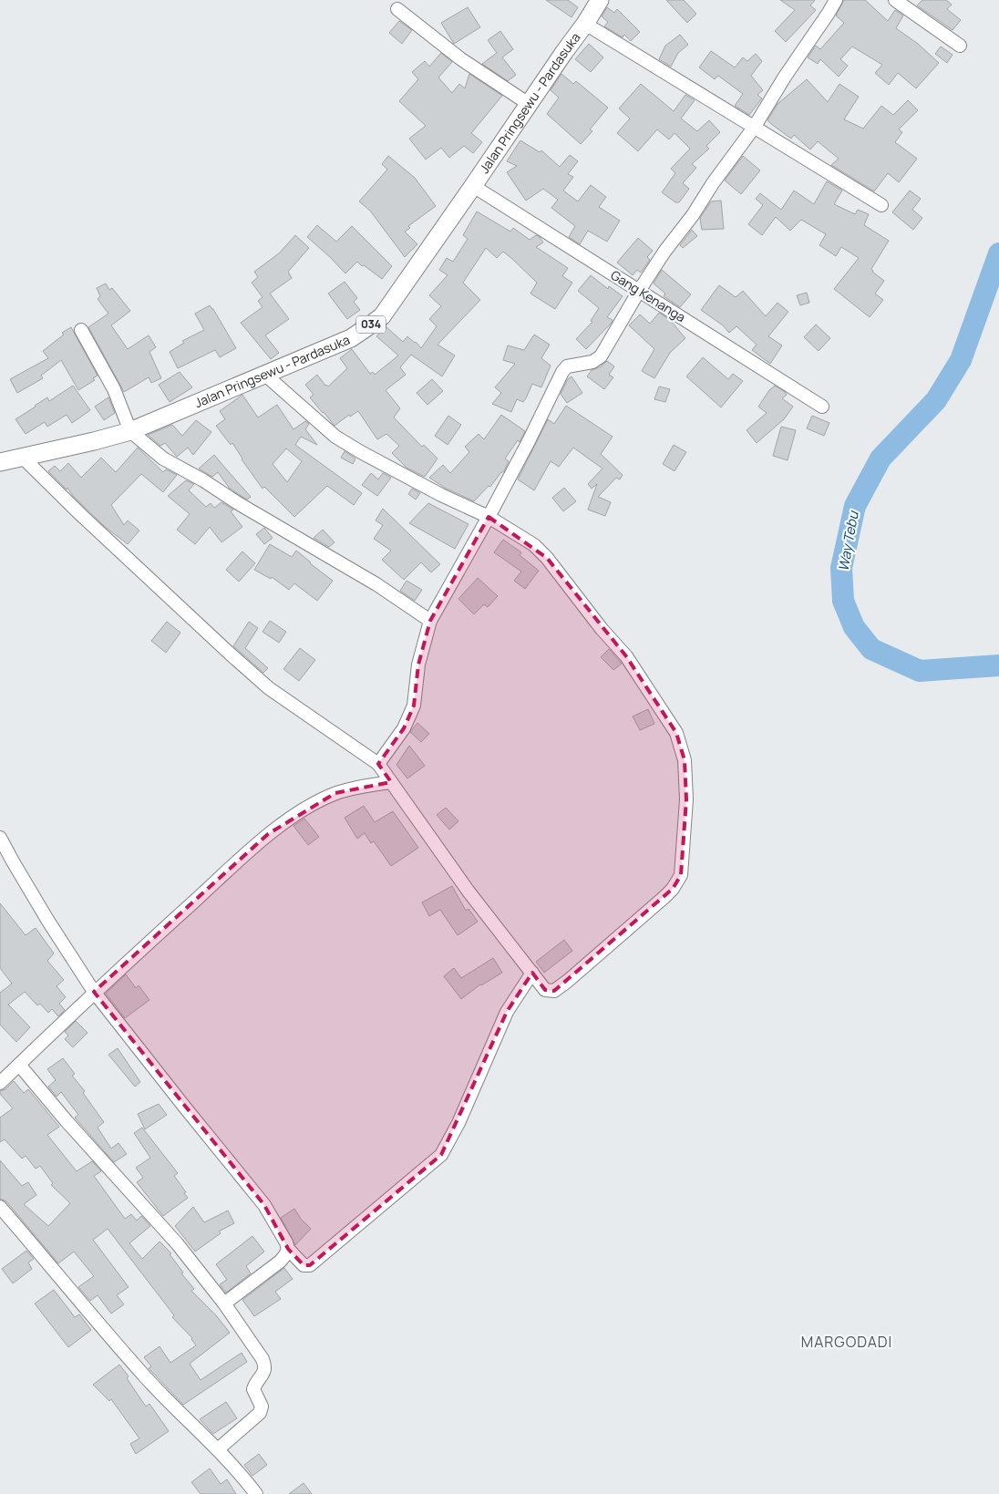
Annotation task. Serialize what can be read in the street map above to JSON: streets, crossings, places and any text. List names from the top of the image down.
{
  "streets": {
    "main road": ["Jalan Pringsewu - Pardasuka", "034"],
    "street": ["Gang Kenanga"]
  },
  "crossings": [
    ["Jalan Pringsewu - Pardasuka", "Gang Kenanga"]
  ],
  "districts": ["MARGODADI"],
  "water": ["Way Tebu"]
}
